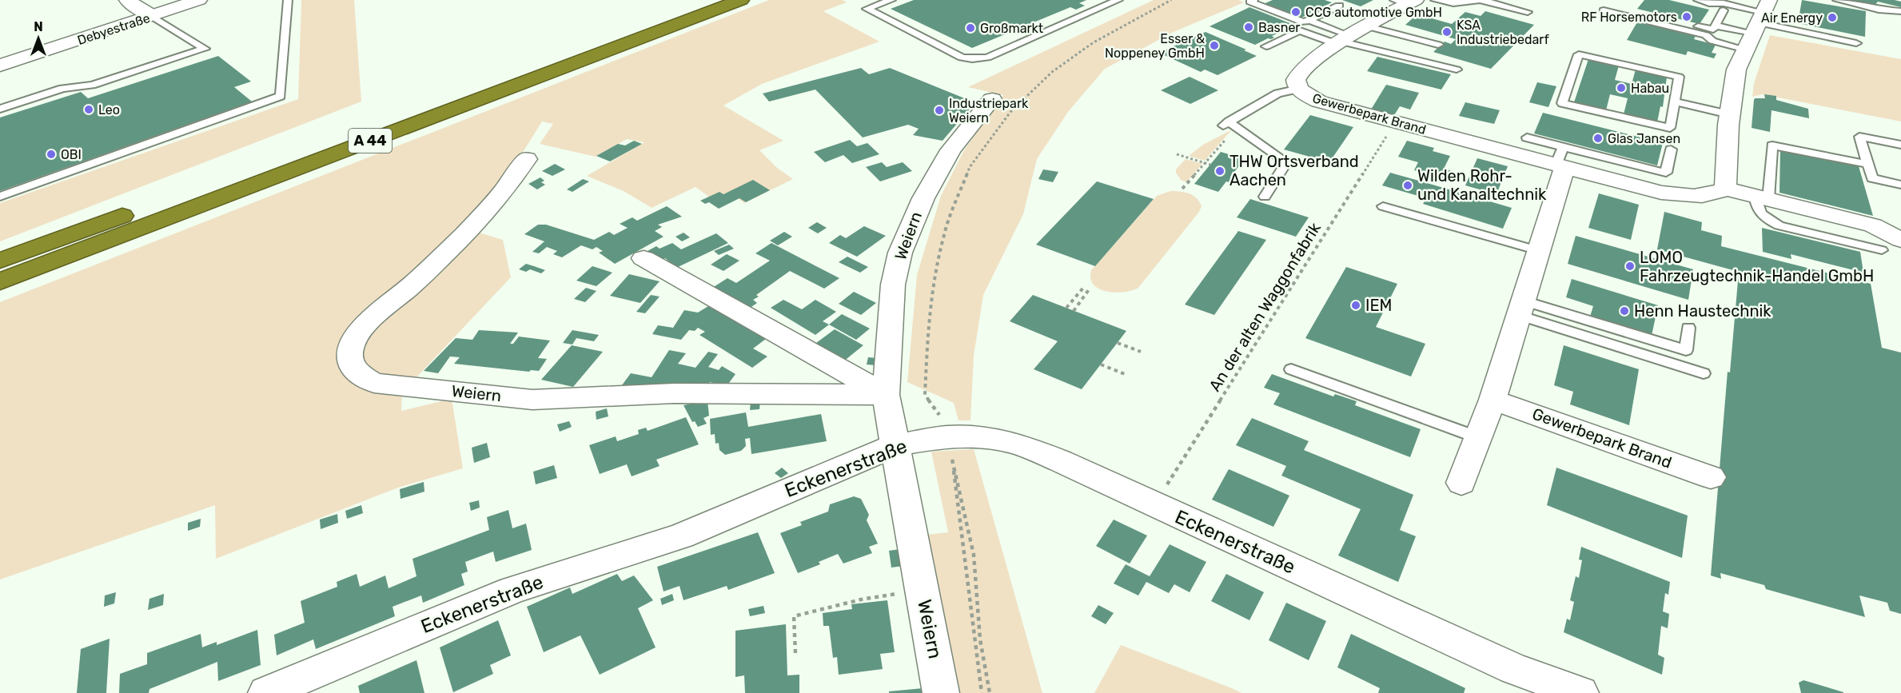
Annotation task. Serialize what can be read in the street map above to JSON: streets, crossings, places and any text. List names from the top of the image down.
{
  "streets": {
    "highway": ["A 44"],
    "street": [
      "Debyestraße",
      "Gewerbepark Brand",
      "Weiern",
      "Eckenerstraße"
    ],
    "path": ["An der alten Waggonfabrik"]
  },
  "crossings": [
    ["Gewerbepark Brand", "An der alten Waggonfabrik"],
    ["Weiern", "Eckenerstraße"],
    ["An der alten Waggonfabrik", "Eckenerstraße"]
  ],
  "places": [
    "CCG automotive GmbH",
    "RF Horsemotors",
    "Air Energy",
    "Basner",
    "Großmarkt",
    "KSA Industriebedarf",
    "Esser & Noppeney GmbH",
    "Habau",
    "Leo",
    "Industriepark Weiern",
    "Glas Jansen",
    "OBI",
    "THW Ortsverband Aachen",
    "Wilden Rohr- und Kanaltechnik",
    "LOMO Fahrzeugtechnik-Handel GmbH",
    "IEM",
    "Henn Haustechnik"
  ],
  "north": "top"
}
